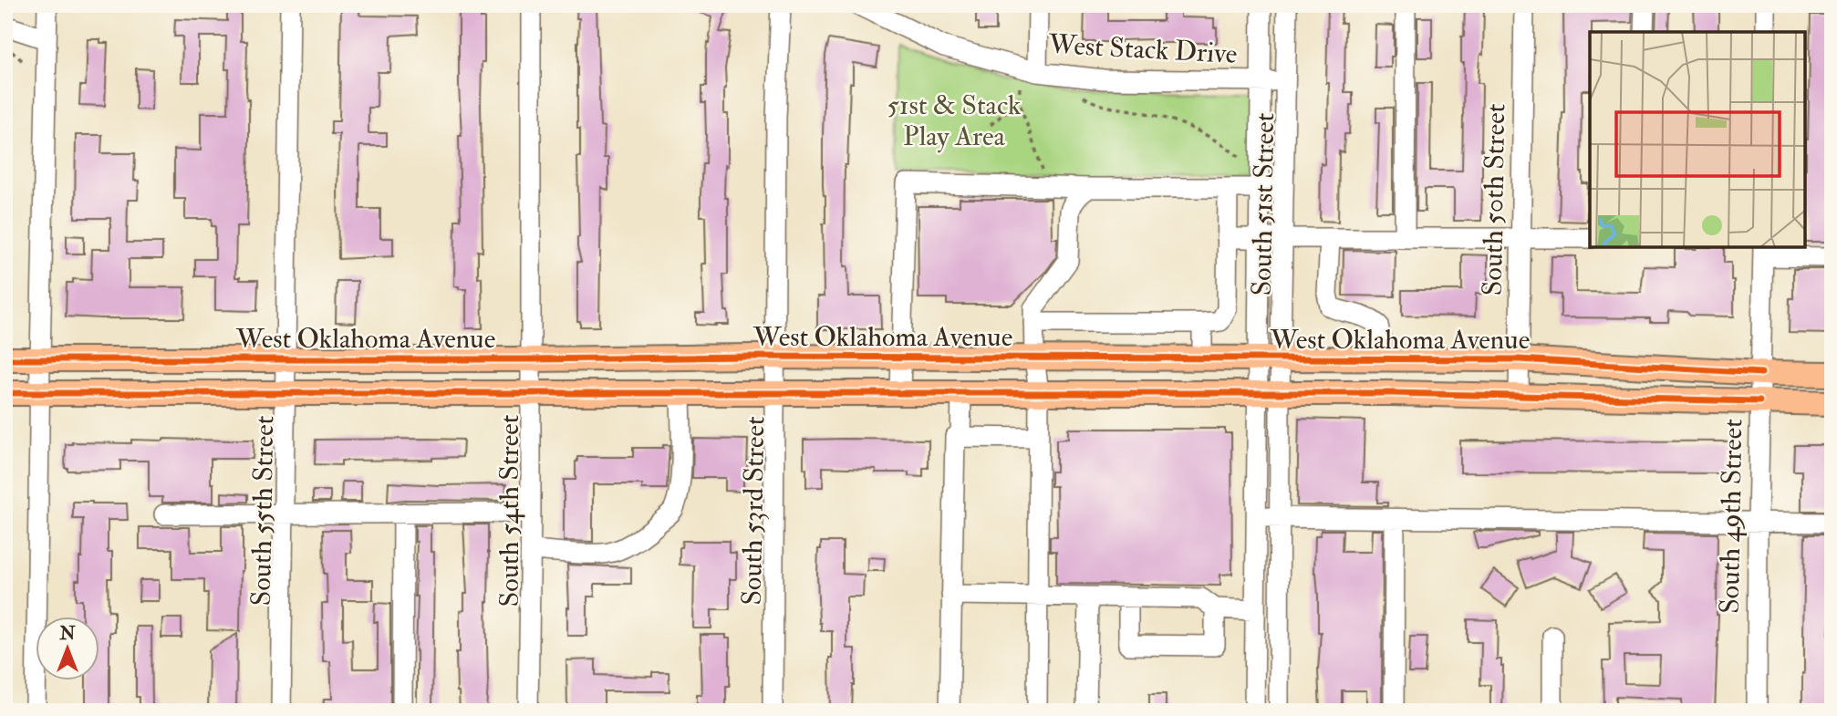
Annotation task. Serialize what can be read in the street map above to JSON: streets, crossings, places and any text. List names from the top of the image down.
{
  "streets": {
    "main road": ["West Oklahoma Avenue"],
    "street": [
      "West Stack Drive",
      "South 50th Street",
      "South 51st Street",
      "South 55th Street",
      "South 54th Street",
      "South 53rd Street",
      "South 49th Street"
    ]
  },
  "crossings": [
    ["West Stack Drive", "South 51st Street"],
    ["South 50th Street", "West Oklahoma Avenue"],
    ["South 51st Street", "West Oklahoma Avenue"],
    ["West Oklahoma Avenue", "South 55th Street"],
    ["West Oklahoma Avenue", "South 54th Street"],
    ["West Oklahoma Avenue", "South 53rd Street"],
    ["West Oklahoma Avenue", "South 49th Street"]
  ],
  "parks": ["51st & Stack Play Area"],
  "north": "top"
}
